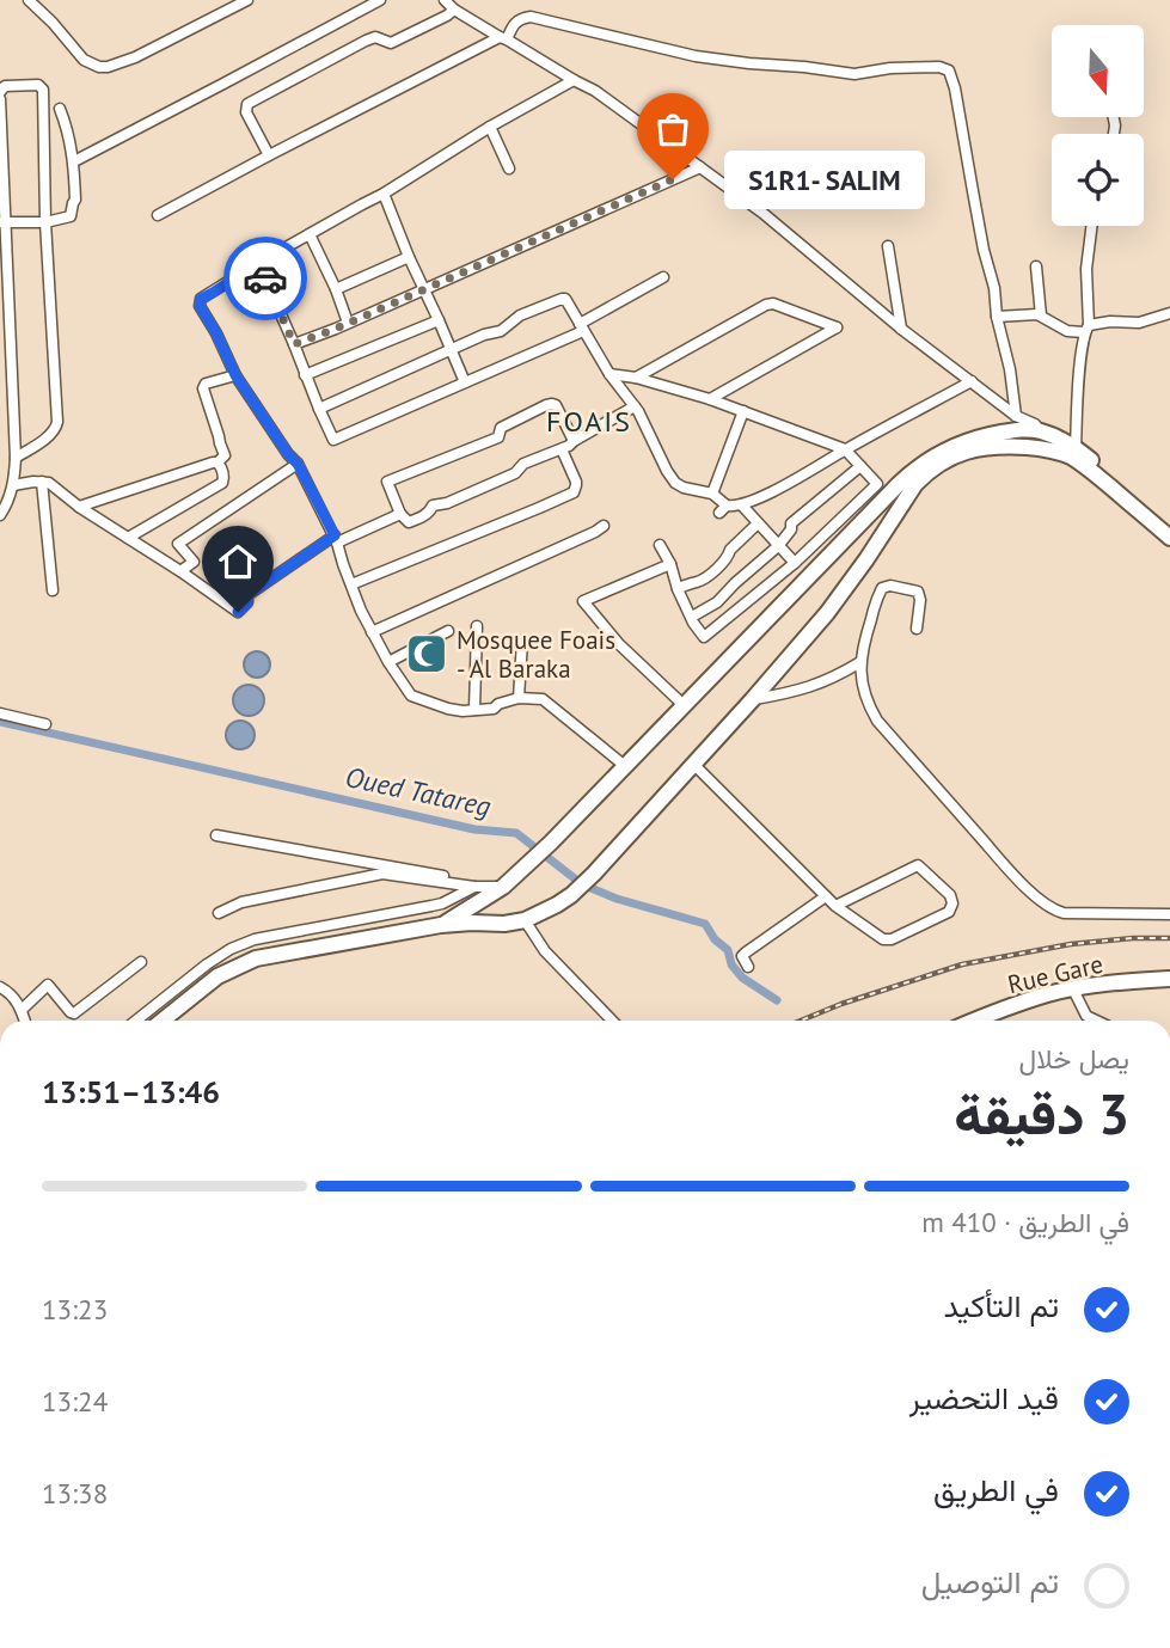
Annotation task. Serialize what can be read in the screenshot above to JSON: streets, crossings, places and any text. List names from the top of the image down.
{
  "streets": {
    "main road": ["Rue Gare"]
  },
  "districts": ["FOAIS"],
  "water": ["Oued Tatareg"],
  "places": {
    "other": ["S1R1- SALIM"],
    "mosque": ["Mosquee Foais - Al Baraka"]
  },
  "north": "bottom",
  "page": {
    "bubble": "S1R1- SALIM",
    "heading": ["3 دقيقة", "يصل خلال", "13:46–13:51"],
    "bar": "في الطريق · 410 m",
    "list": [
      ["تم التأكيد", "13:23"],
      ["قيد التحضير", "13:24"],
      ["في الطريق", "13:38"],
      "تم التوصيل"
    ]
  }
}
